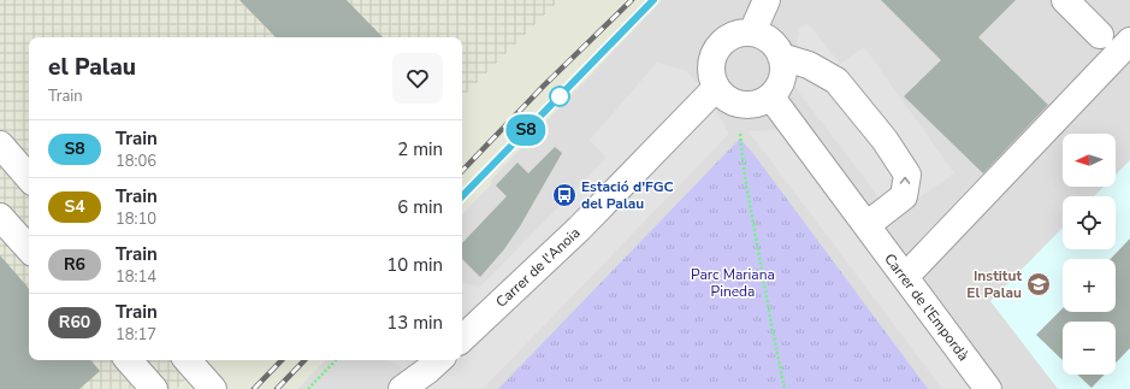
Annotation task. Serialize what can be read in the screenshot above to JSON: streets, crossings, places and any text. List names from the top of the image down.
{
  "streets": {
    "street": ["Carrer de l'Anoia", "Carrer de l'Empordà"]
  },
  "crossings": [
    ["Carrer de l'Anoia", "Carrer de l'Empordà"]
  ],
  "parks": ["Parc Mariana Pineda"],
  "places": {
    "bus stop": ["Estació d'FGC del Palau"],
    "school or university": ["Institut El Palau"]
  },
  "north": "left",
  "page": {
    "on_map": "S8",
    "heading": ["el Palau", "Train"],
    "list": [
      {
        "mark": "S8",
        "name": "Train",
        "note": "18:06",
        "value": "2 min"
      },
      {
        "mark": "S4",
        "name": "Train",
        "note": "18:10",
        "value": "6 min"
      },
      {
        "mark": "R6",
        "name": "Train",
        "note": "18:14",
        "value": "10 min"
      },
      {
        "mark": "R60",
        "name": "Train",
        "note": "18:17",
        "value": "13 min"
      }
    ],
    "map_buttons": ["+", "−"]
  }
}
